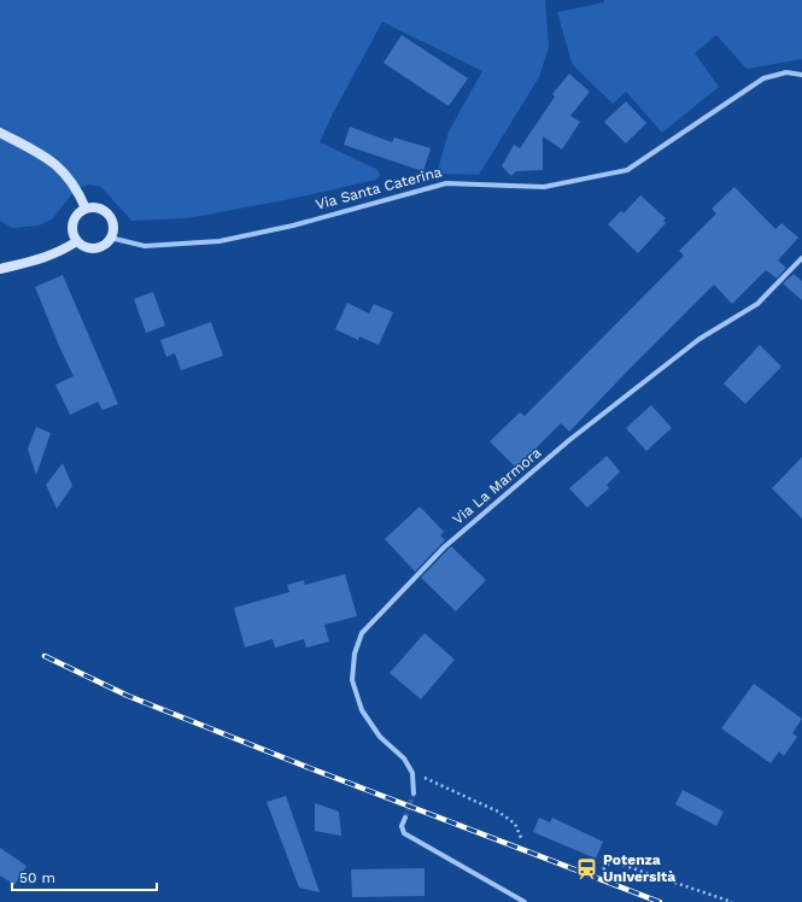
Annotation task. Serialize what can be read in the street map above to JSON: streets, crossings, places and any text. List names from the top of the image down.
{
  "streets": {
    "street": ["Via Santa Caterina", "Via La Marmora"]
  },
  "places": {
    "station": ["Potenza Università"]
  },
  "scale_bar": "50 m"
}
